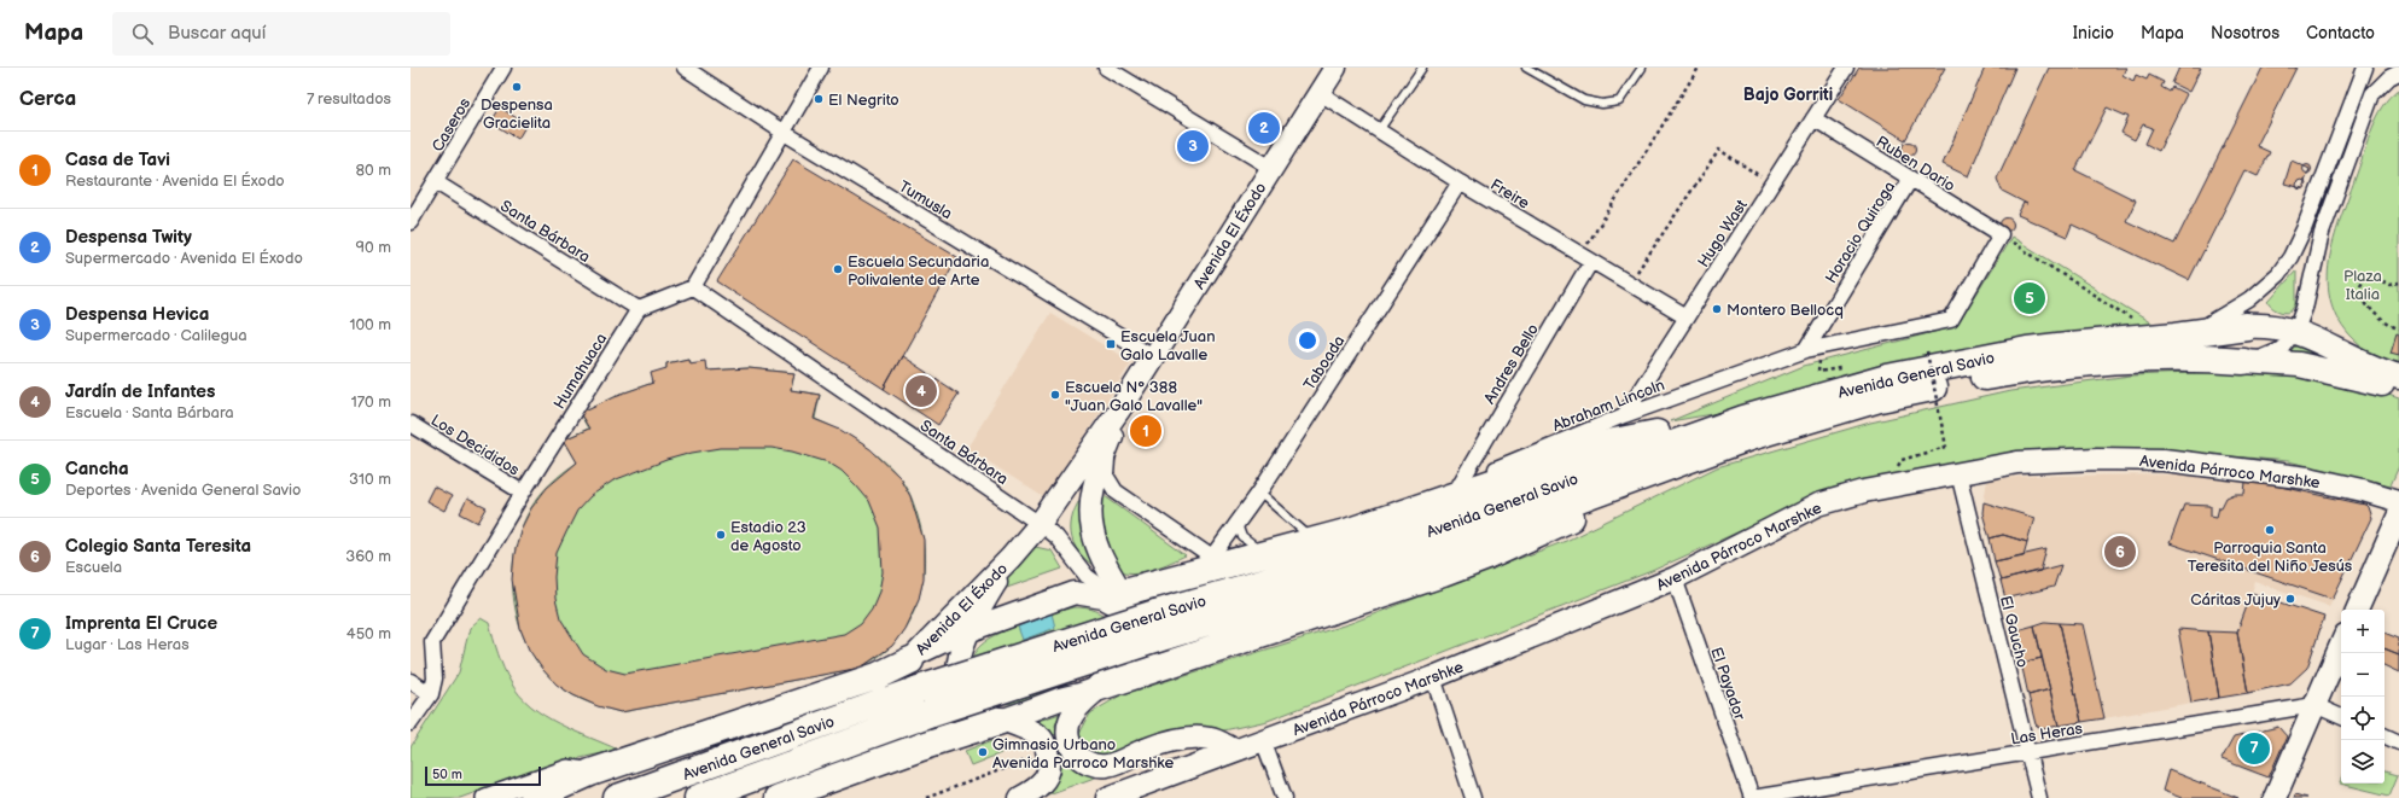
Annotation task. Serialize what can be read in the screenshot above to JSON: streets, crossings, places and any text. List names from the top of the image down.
{
  "streets": {
    "highway": ["Avenida General Savio"],
    "main road": ["Avenida El Éxodo", "Avenida Párroco Marshke"],
    "street": [
      "Caseros",
      "Ruben Dario",
      "Freire",
      "Tumusla",
      "Santa Bárbara",
      "Horacio Quiroga",
      "Hugo Wast",
      "Taboada",
      "Andres Bello",
      "Humahuaca",
      "Abraham Lincoln",
      "Los Decididos",
      "El Gaucho",
      "El Payador",
      "Las Heras"
    ]
  },
  "crossings": [
    ["Caseros", "Santa Bárbara"],
    ["Ruben Dario", "Horacio Quiroga"],
    ["Ruben Dario", "Hugo Wast"],
    ["Ruben Dario", "Abraham Lincoln"],
    ["Freire", "Hugo Wast"],
    ["Freire", "Avenida El Éxodo"],
    ["Freire", "Taboada"],
    ["Freire", "Andres Bello"],
    ["Tumusla", "Avenida El Éxodo"],
    ["Santa Bárbara", "Avenida El Éxodo"],
    ["Santa Bárbara", "Humahuaca"],
    ["Horacio Quiroga", "Abraham Lincoln"],
    ["Hugo Wast", "Abraham Lincoln"],
    ["Avenida El Éxodo", "Avenida Párroco Marshke"],
    ["Andres Bello", "Abraham Lincoln"],
    ["Humahuaca", "Los Decididos"],
    ["Avenida Párroco Marshke", "El Gaucho"],
    ["Avenida Párroco Marshke", "El Payador"],
    ["El Gaucho", "Las Heras"],
    ["El Payador", "Las Heras"]
  ],
  "districts": ["Bajo Gorriti"],
  "parks": ["Plaza Italia"],
  "places": {
    "other": [
      "Despensa Gracielita",
      "El Negrito",
      "Escuela Secundaria Polivalente de Arte",
      "Montero Bellocq",
      "Escuela N° 388 \"Juan Galo Lavalle\"",
      "Parroquia Santa Teresita del Niño Jesús",
      "Estadio 23 de Agosto",
      "Cáritas Jujuy",
      "Gimnasio Urbano Avenida Parroco Marshke"
    ],
    "transit": ["Escuela Juan Galo Lavalle"]
  },
  "scale_bar": "50 m",
  "page": {
    "header": "Mapa",
    "search": "Buscar aquí",
    "nav": [
      "Inicio",
      "Mapa",
      "Nosotros",
      "Contacto"
    ],
    "heading": ["Cerca", "7 resultados"],
    "pins": [
      "2",
      "3",
      "5",
      "4",
      "1",
      "6",
      "7"
    ],
    "list": [
      {
        "mark": "1",
        "name": "Casa de Tavi",
        "note": "Restaurante · Avenida El Éxodo",
        "value": "80 m"
      },
      {
        "mark": "2",
        "name": "Despensa Twity",
        "note": "Supermercado · Avenida El Éxodo",
        "value": "90 m"
      },
      {
        "mark": "3",
        "name": "Despensa Hevica",
        "note": "Supermercado · Calilegua",
        "value": "100 m"
      },
      {
        "mark": "4",
        "name": "Jardín de Infantes",
        "note": "Escuela · Santa Bárbara",
        "value": "170 m"
      },
      {
        "mark": "5",
        "name": "Cancha",
        "note": "Deportes · Avenida General Savio",
        "value": "310 m"
      },
      {
        "mark": "6",
        "name": "Colegio Santa Teresita",
        "note": "Escuela",
        "value": "360 m"
      },
      {
        "mark": "7",
        "name": "Imprenta El Cruce",
        "note": "Lugar · Las Heras",
        "value": "450 m"
      }
    ],
    "map_buttons": ["+", "−"],
    "scale": "50 m"
  }
}
